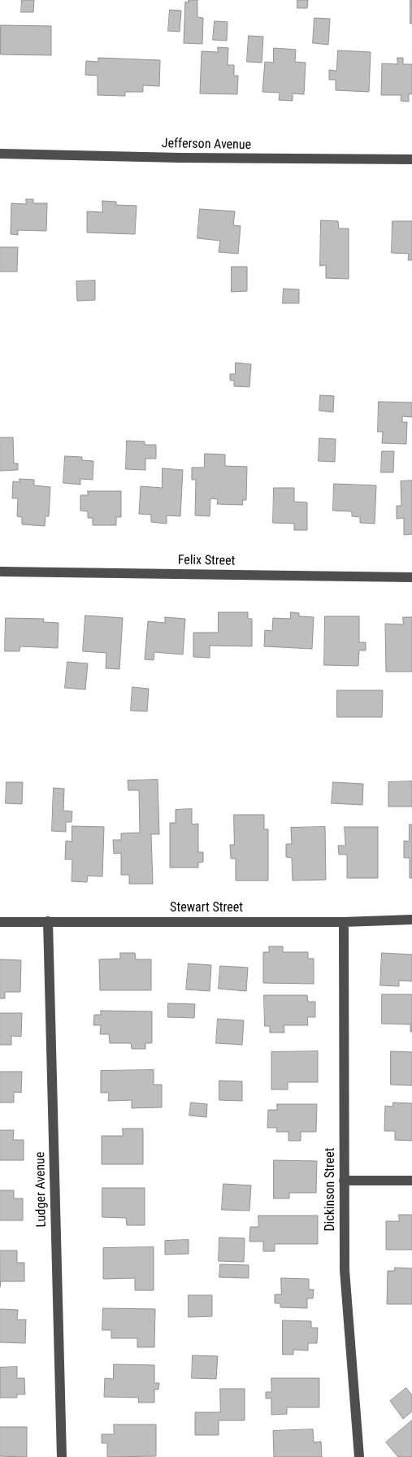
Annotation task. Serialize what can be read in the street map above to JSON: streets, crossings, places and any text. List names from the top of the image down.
{
  "streets": {
    "street": [
      "Jefferson Avenue",
      "Felix Street",
      "Stewart Street",
      "Ludger Avenue",
      "Dickinson Street"
    ]
  },
  "crossings": [
    ["Stewart Street", "Ludger Avenue"],
    ["Stewart Street", "Dickinson Street"]
  ]
}
